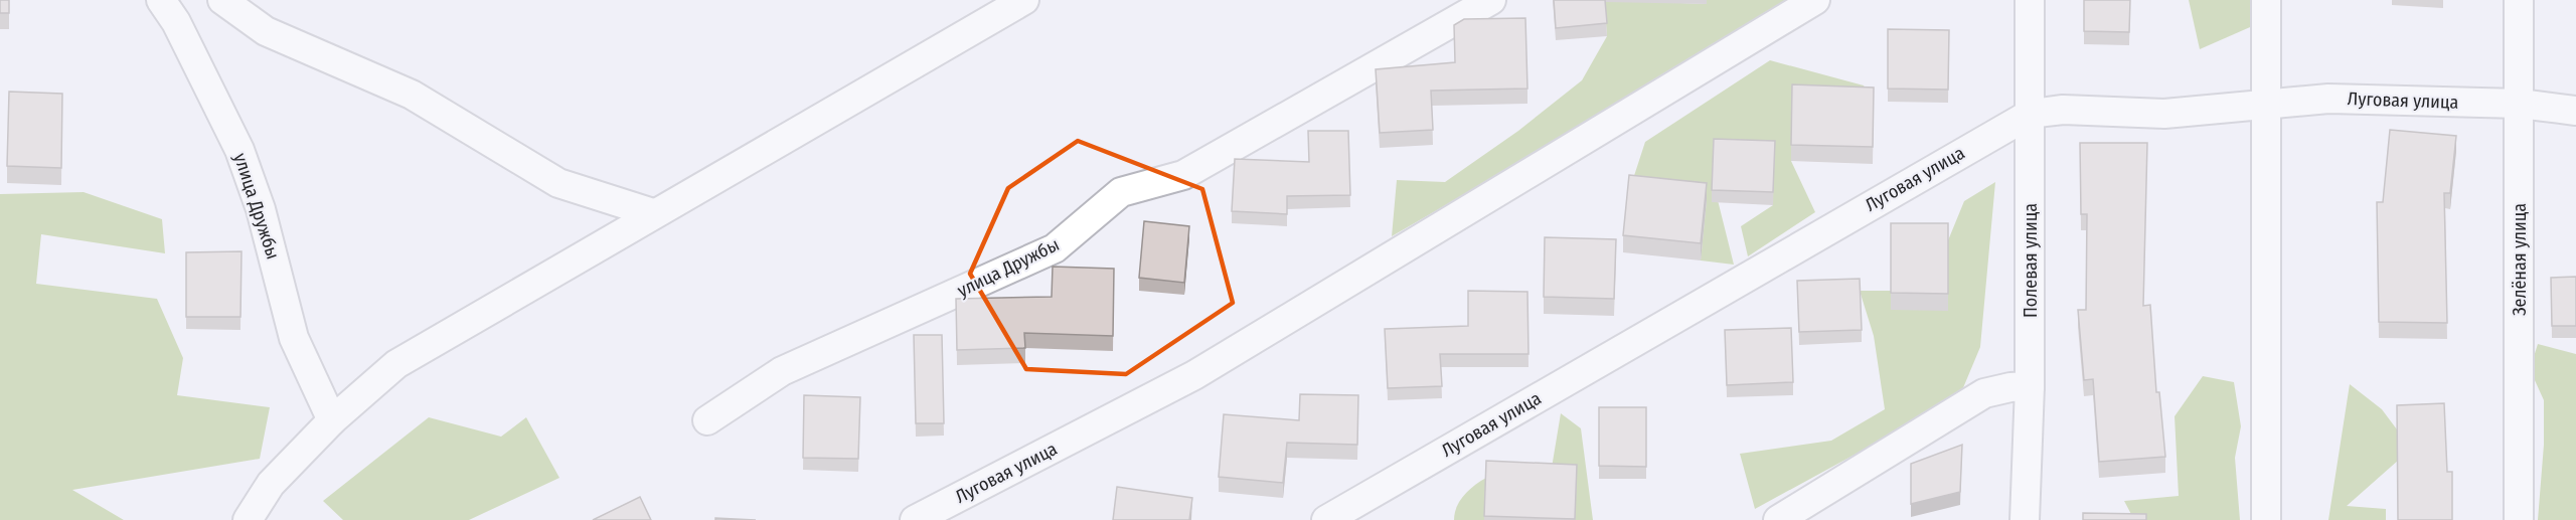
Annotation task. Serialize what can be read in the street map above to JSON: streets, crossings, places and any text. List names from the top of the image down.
{
  "streets": {
    "street": [
      "Луговая улица",
      "улица Дружбы",
      "Зелёная улица",
      "Полевая улица"
    ]
  },
  "crossings": [
    ["Луговая улица", "Зелёная улица"],
    ["Луговая улица", "Полевая улица"]
  ]
}
